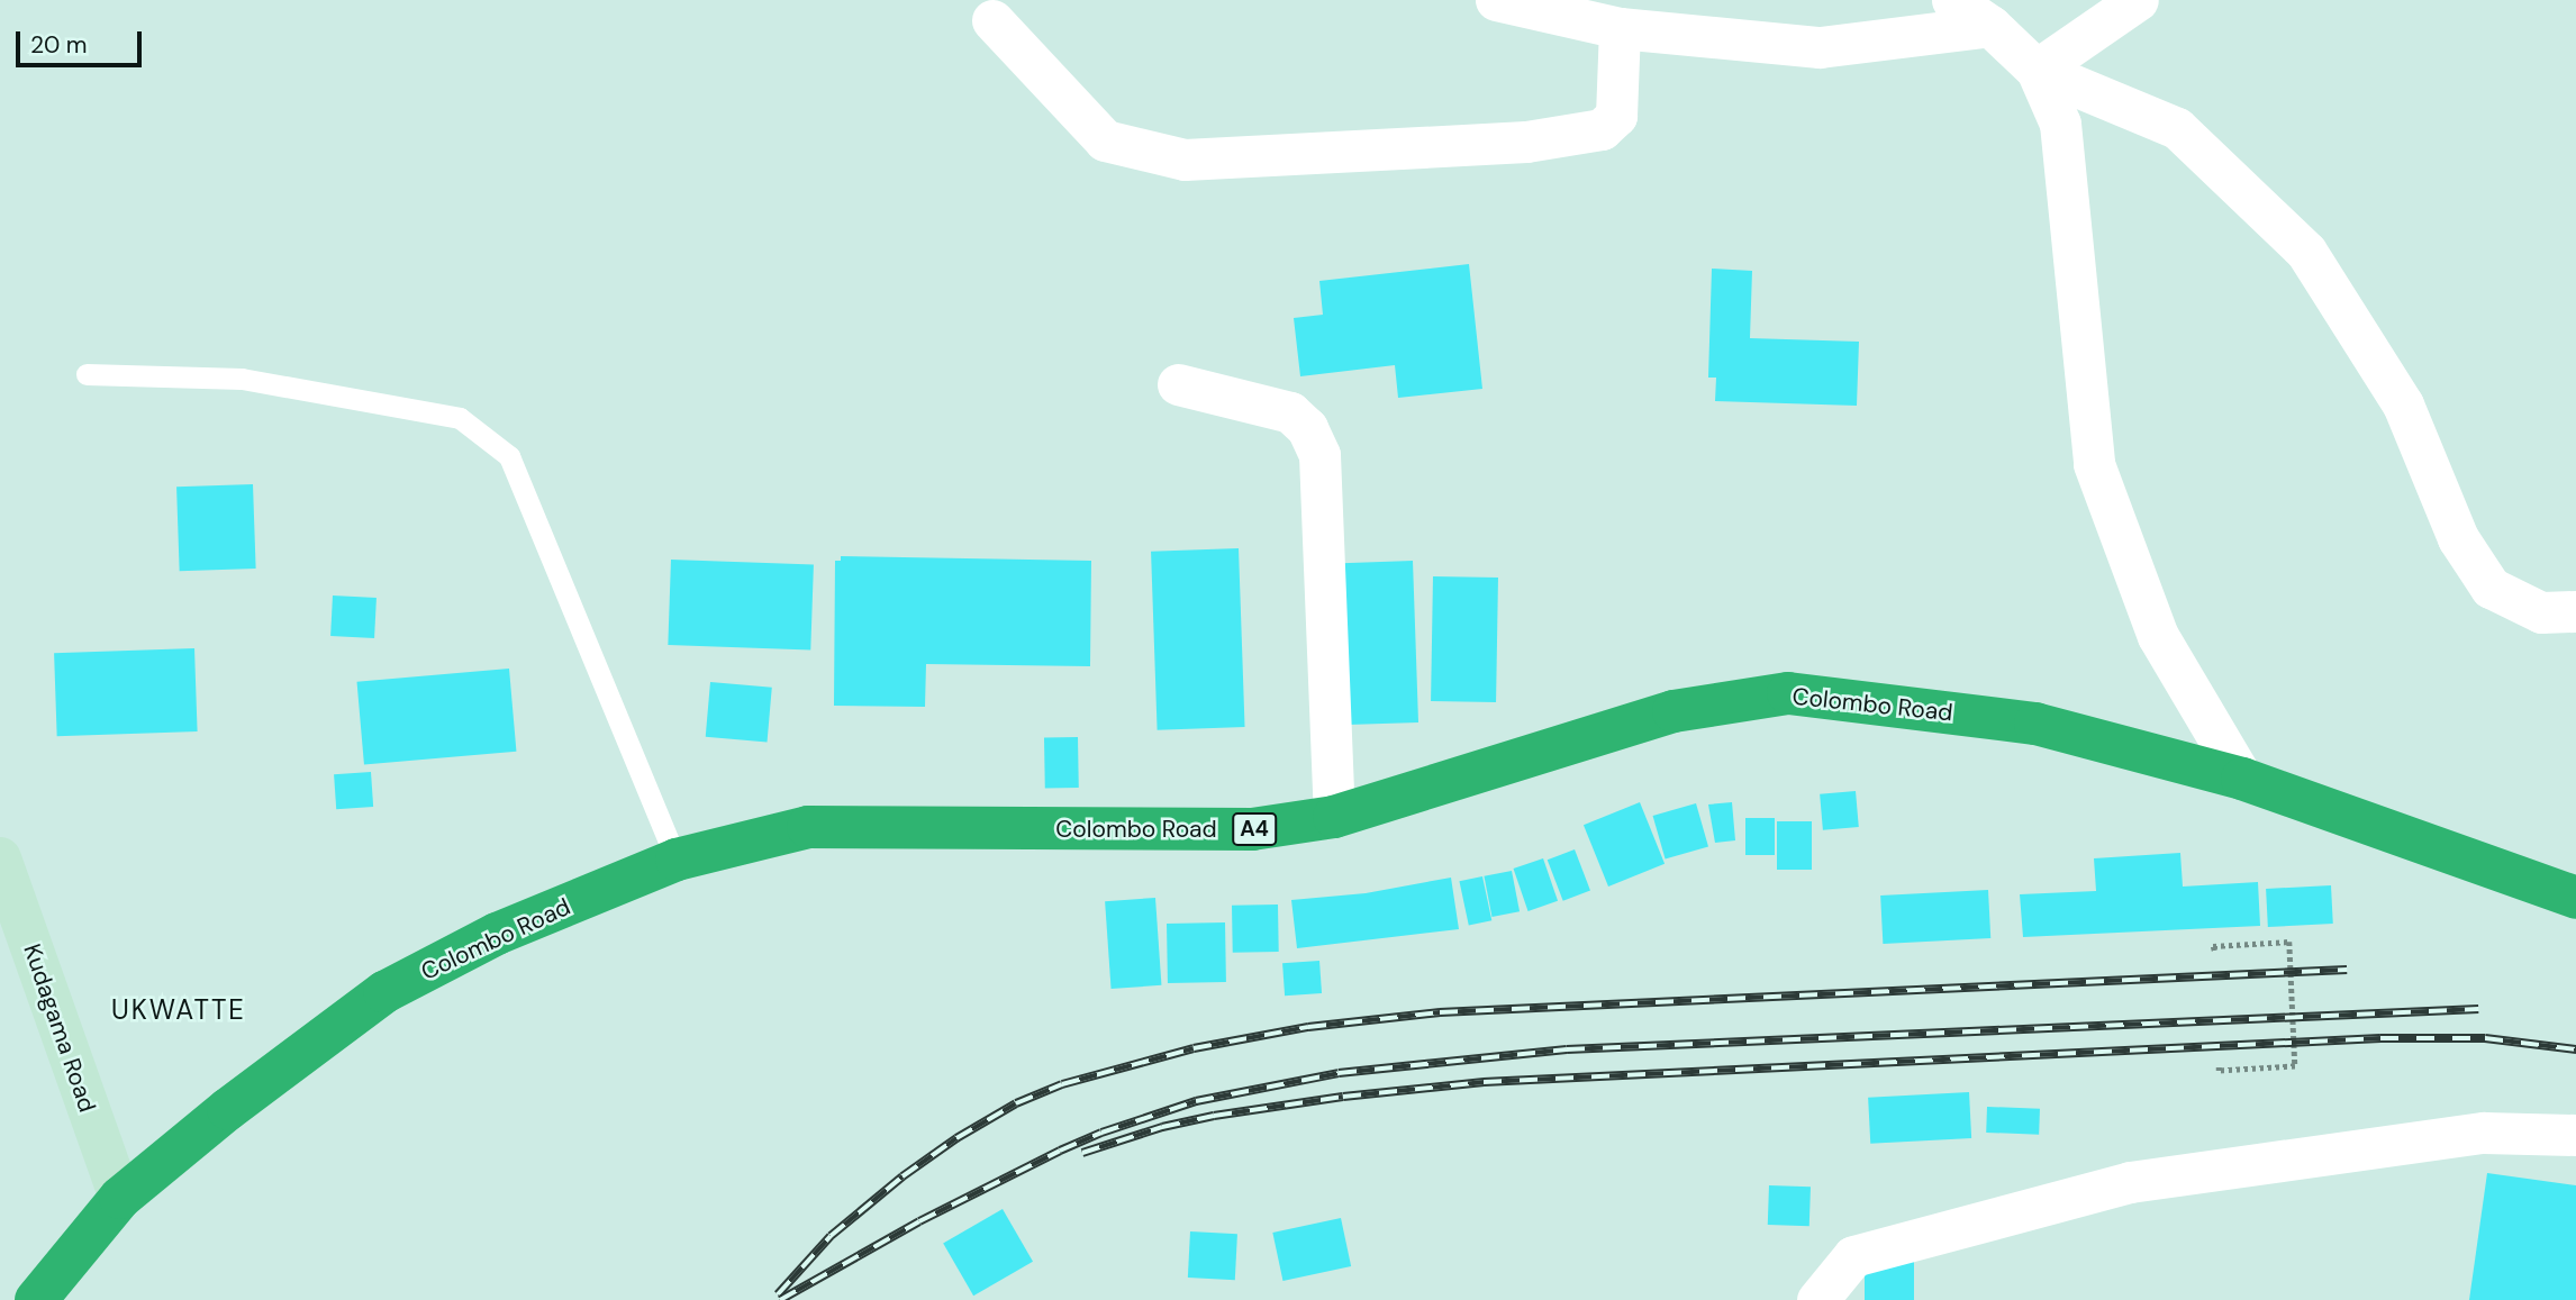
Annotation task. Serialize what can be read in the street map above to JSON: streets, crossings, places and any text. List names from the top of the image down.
{
  "streets": {
    "highway": ["Colombo Road", "A4"],
    "street": ["Kudagama Road"]
  },
  "crossings": [
    ["Colombo Road", "Kudagama Road"]
  ],
  "districts": ["UKWATTE"],
  "scale_bar": "20 m"
}
